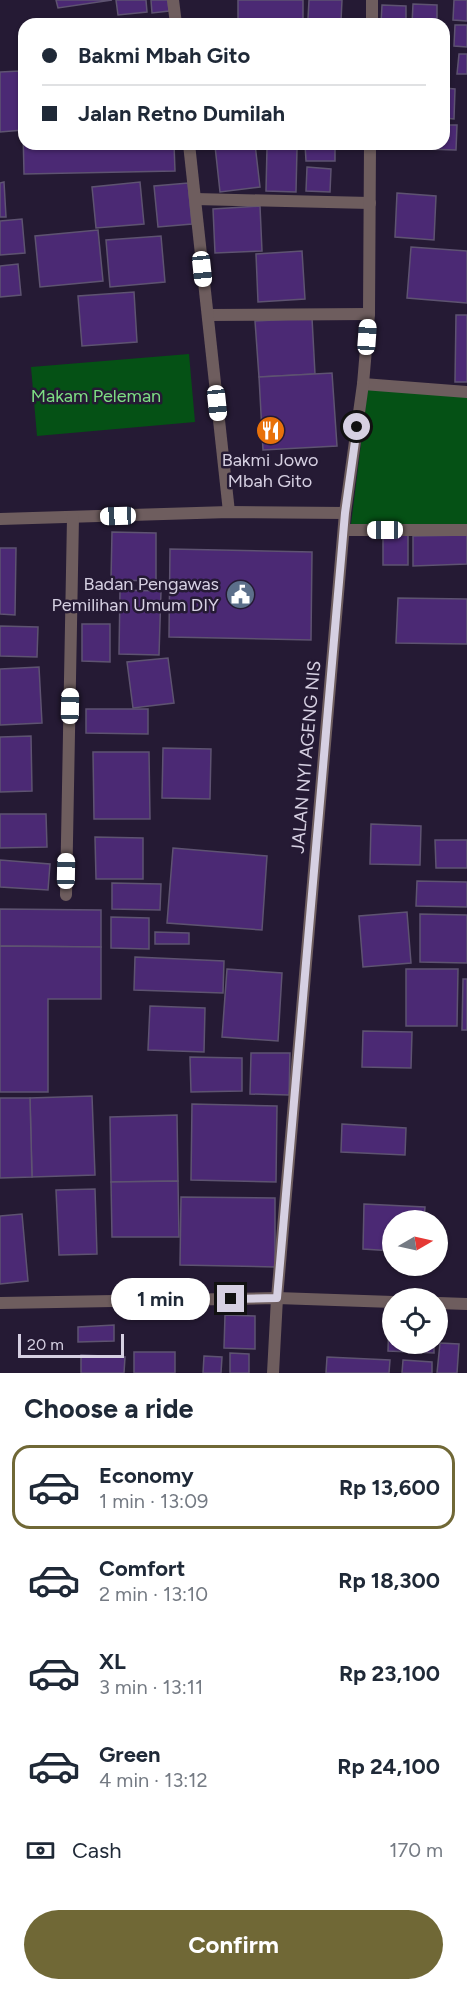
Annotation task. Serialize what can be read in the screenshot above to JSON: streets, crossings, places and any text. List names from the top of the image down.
{
  "streets": {
    "street": ["JALAN NYI AGENG NIS"]
  },
  "parks": ["Makam Peleman"],
  "places": {
    "restaurant": ["Bakmi Jowo Mbah Gito"],
    "public building": ["Badan Pengawas Pemilihan Umum DIY"]
  },
  "scale_bar": "20 m",
  "north": "right",
  "page": {
    "banner": ["Bakmi Mbah Gito", "Jalan Retno Dumilah"],
    "bubble": "1 min",
    "scale": "20 m",
    "heading": "Choose a ride",
    "list": [
      {
        "name": "Economy",
        "note": "1 min · 13:09",
        "value": "Rp 13,600"
      },
      {
        "name": "Comfort",
        "note": "2 min · 13:10",
        "value": "Rp 18,300"
      },
      {
        "name": "XL",
        "note": "3 min · 13:11",
        "value": "Rp 23,100"
      },
      {
        "name": "Green",
        "note": "4 min · 13:12",
        "value": "Rp 24,100"
      }
    ],
    "pay": ["Cash", "170 m"],
    "buttons": "Confirm"
  }
}
